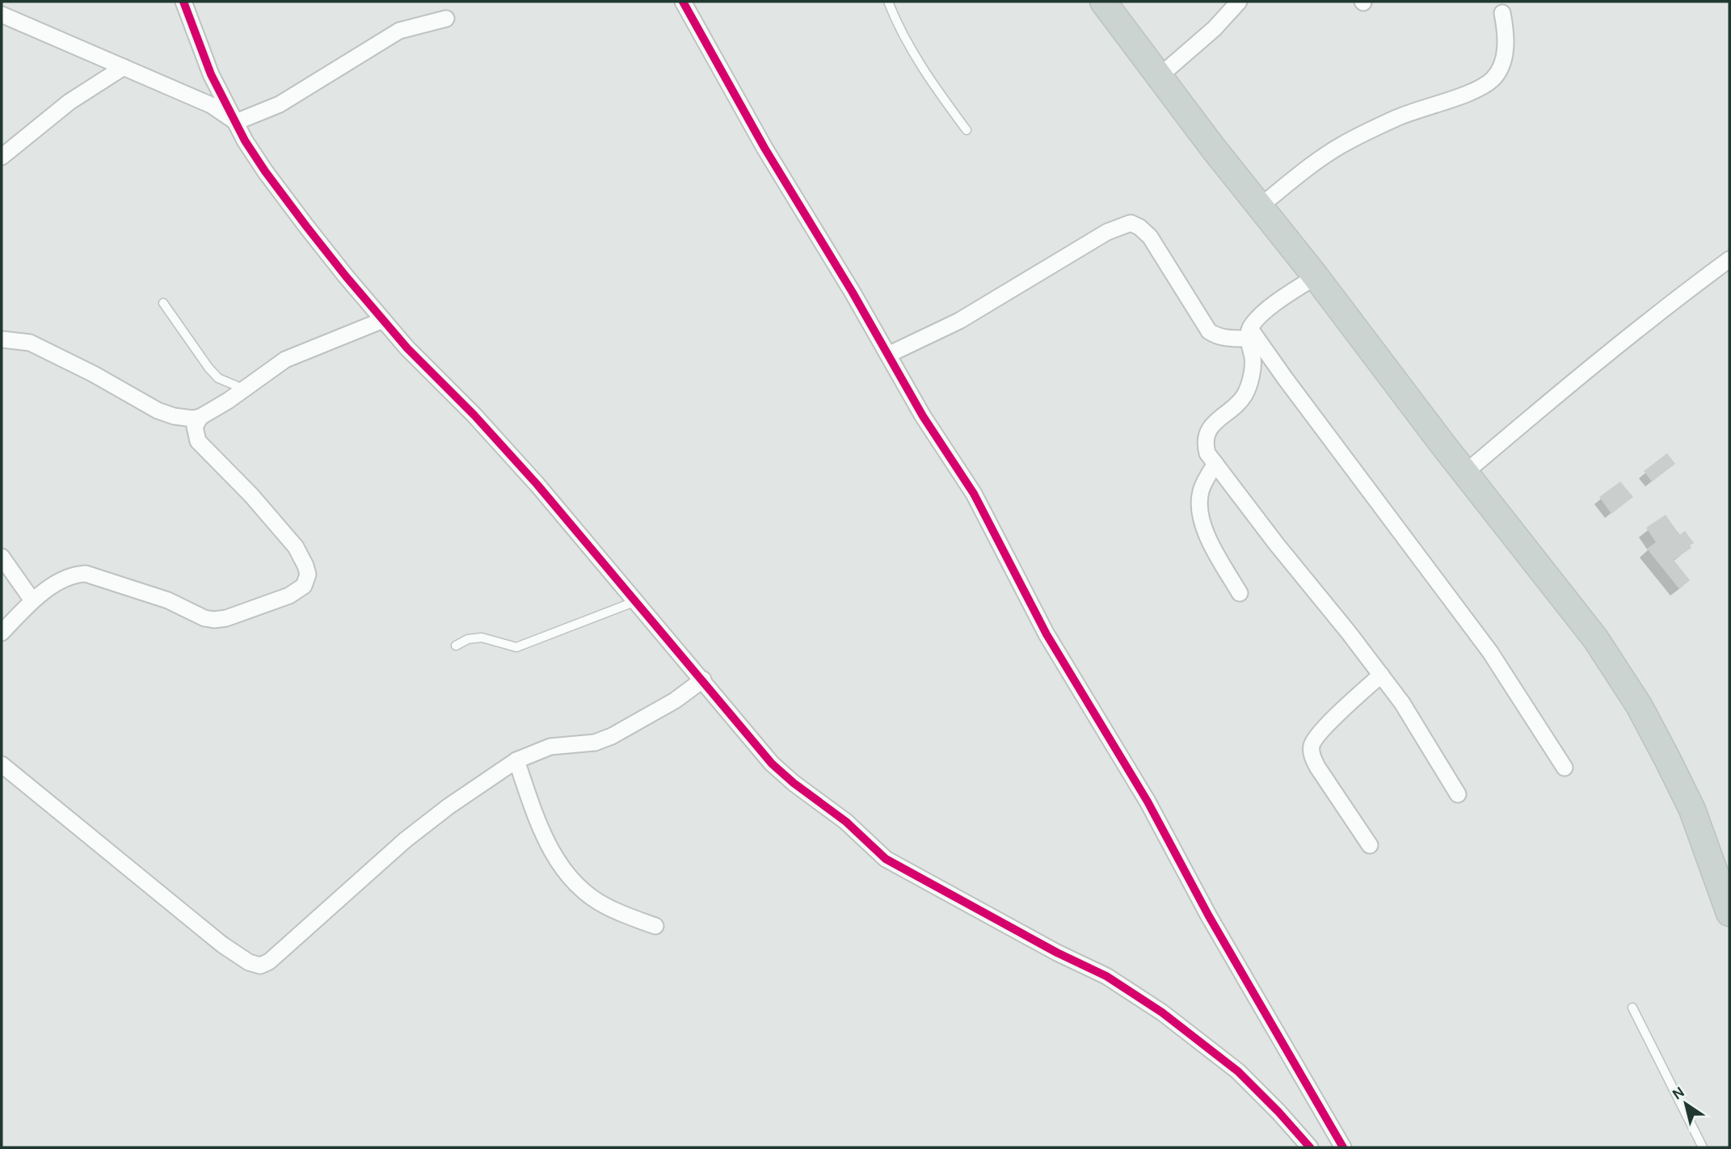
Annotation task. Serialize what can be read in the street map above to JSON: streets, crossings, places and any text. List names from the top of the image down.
{
  "north": "top left"
}
